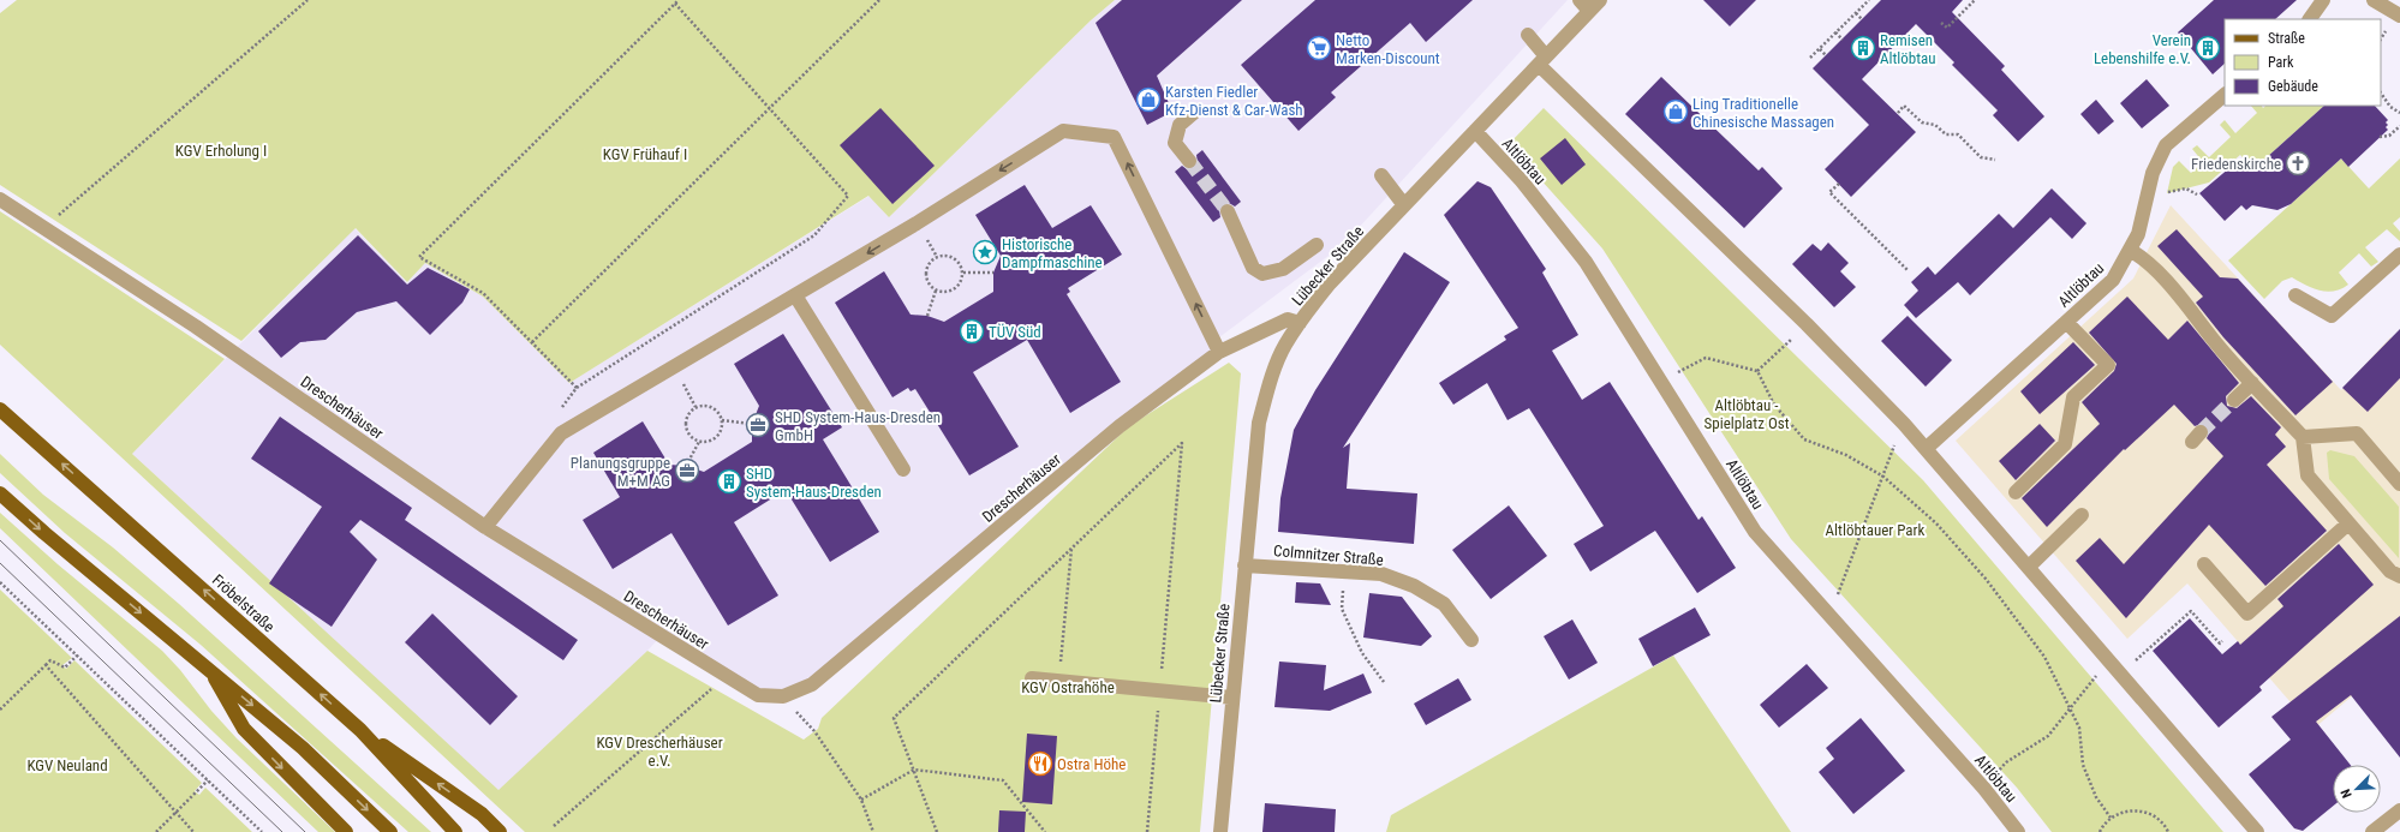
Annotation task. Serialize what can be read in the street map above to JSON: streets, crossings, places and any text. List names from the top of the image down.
{
  "streets": {
    "main road": ["Fröbelstraße"],
    "street": [
      "Altlöbtau",
      "Lübecker Straße",
      "Drescherhäuser",
      "Colmnitzer Straße"
    ]
  },
  "crossings": [
    ["Altlöbtau", "Lübecker Straße"],
    ["Lübecker Straße", "Drescherhäuser"],
    ["Lübecker Straße", "Colmnitzer Straße"]
  ],
  "parks": [
    "KGV Erholung I",
    "KGV Frühauf I",
    "Altlöbtau - Spielplatz Ost",
    "Altlöbtauer Park",
    "KGV Ostrahöhe",
    "KGV Drescherhäuser e.V.",
    "KGV Neuland"
  ],
  "places": {
    "supermarket": ["Netto Marken-Discount"],
    "building": [
      "Remisen Altlöbtau",
      "Verein Lebenshilfe e.V.",
      "TÜV Süd",
      "SHD System-Haus-Dresden"
    ],
    "shop": ["Karsten Fiedler Kfz-Dienst & Car-Wash", "Ling Traditionelle Chinesische Massagen"],
    "church": ["Friedenskirche"],
    "place": ["Historische Dampfmaschine"],
    "office": ["SHD System-Haus-Dresden GmbH", "Planungsgruppe M+M AG"],
    "restaurant": ["Ostra Höhe"]
  },
  "legend": ["Straße", "Park", "Gebäude"],
  "north": "bottom left"
}
